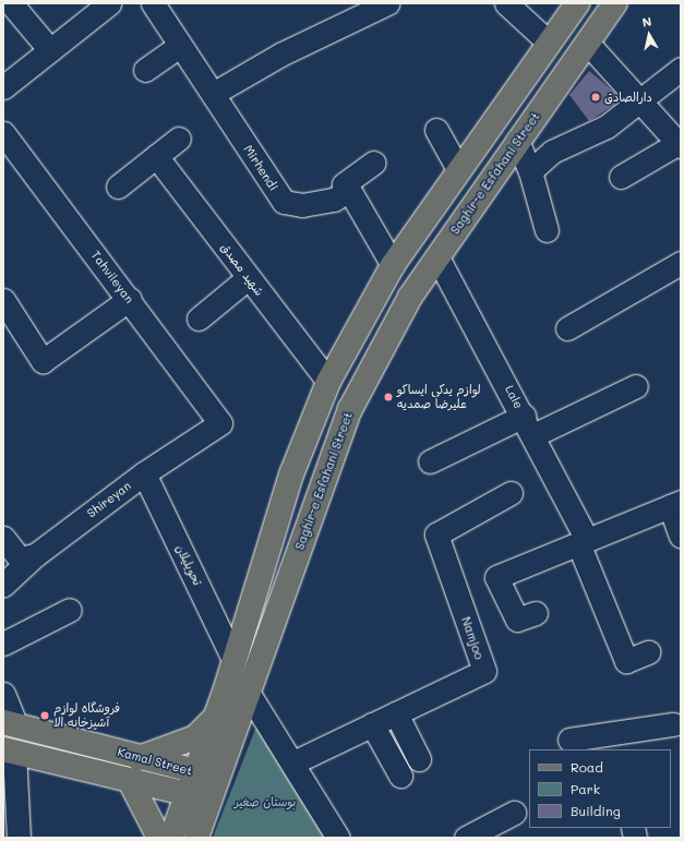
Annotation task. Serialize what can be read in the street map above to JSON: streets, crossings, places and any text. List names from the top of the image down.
{
  "streets": {
    "main road": ["Saghir-e Esfahani Street", "Kamal Street"],
    "street": [
      "Mirhendi",
      "شهید مصدق",
      "Tahvileyan",
      "Lale",
      "Shireyan",
      "تحویلیلان",
      "Namjoo"
    ]
  },
  "crossings": [
    ["Saghir-e Esfahani Street", "Lale"],
    ["Saghir-e Esfahani Street", "Kamal Street"],
    ["Tahvileyan", "Shireyan"],
    ["Shireyan", "تحویلیلان"]
  ],
  "parks": ["بوستان صغیر"],
  "places": ["دارالصادق", "لوازم یدکی ایساکو علیرضا صمدیه", "فروشگاه لوازم آشپزخانه الا"],
  "legend": ["Road", "Park", "Building"],
  "north": "top"
}
